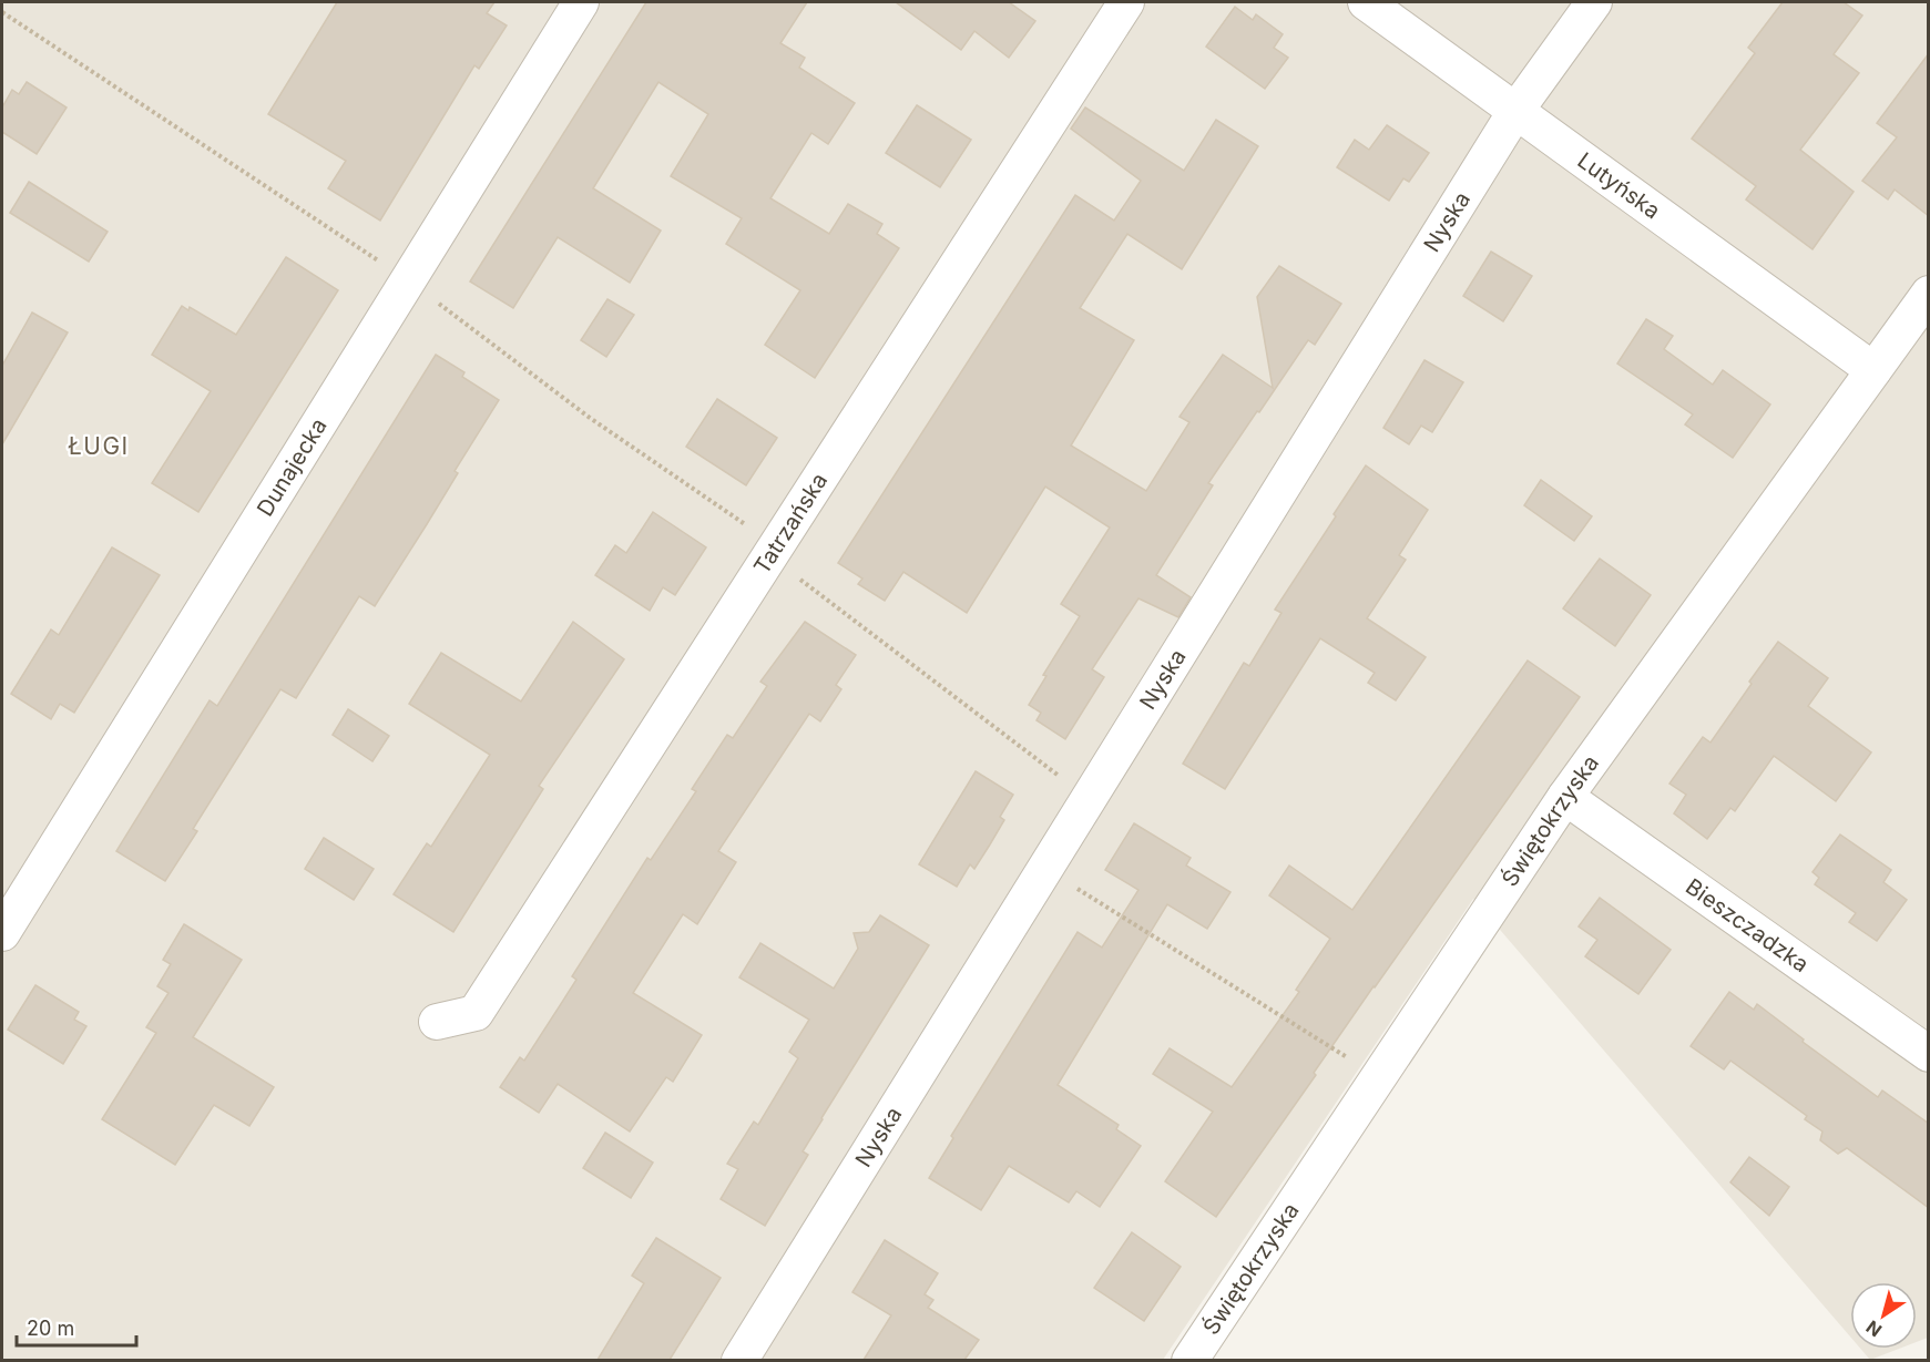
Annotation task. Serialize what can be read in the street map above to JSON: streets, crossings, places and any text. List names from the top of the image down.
{
  "streets": {
    "street": [
      "Lutyńska",
      "Nyska",
      "Dunajecka",
      "Tatrzańska",
      "Świętokrzyska",
      "Bieszczadzka"
    ]
  },
  "crossings": [
    ["Lutyńska", "Nyska"],
    ["Lutyńska", "Świętokrzyska"],
    ["Świętokrzyska", "Bieszczadzka"]
  ],
  "districts": ["ŁUGI"],
  "scale_bar": "20 m",
  "north": "bottom left"
}
